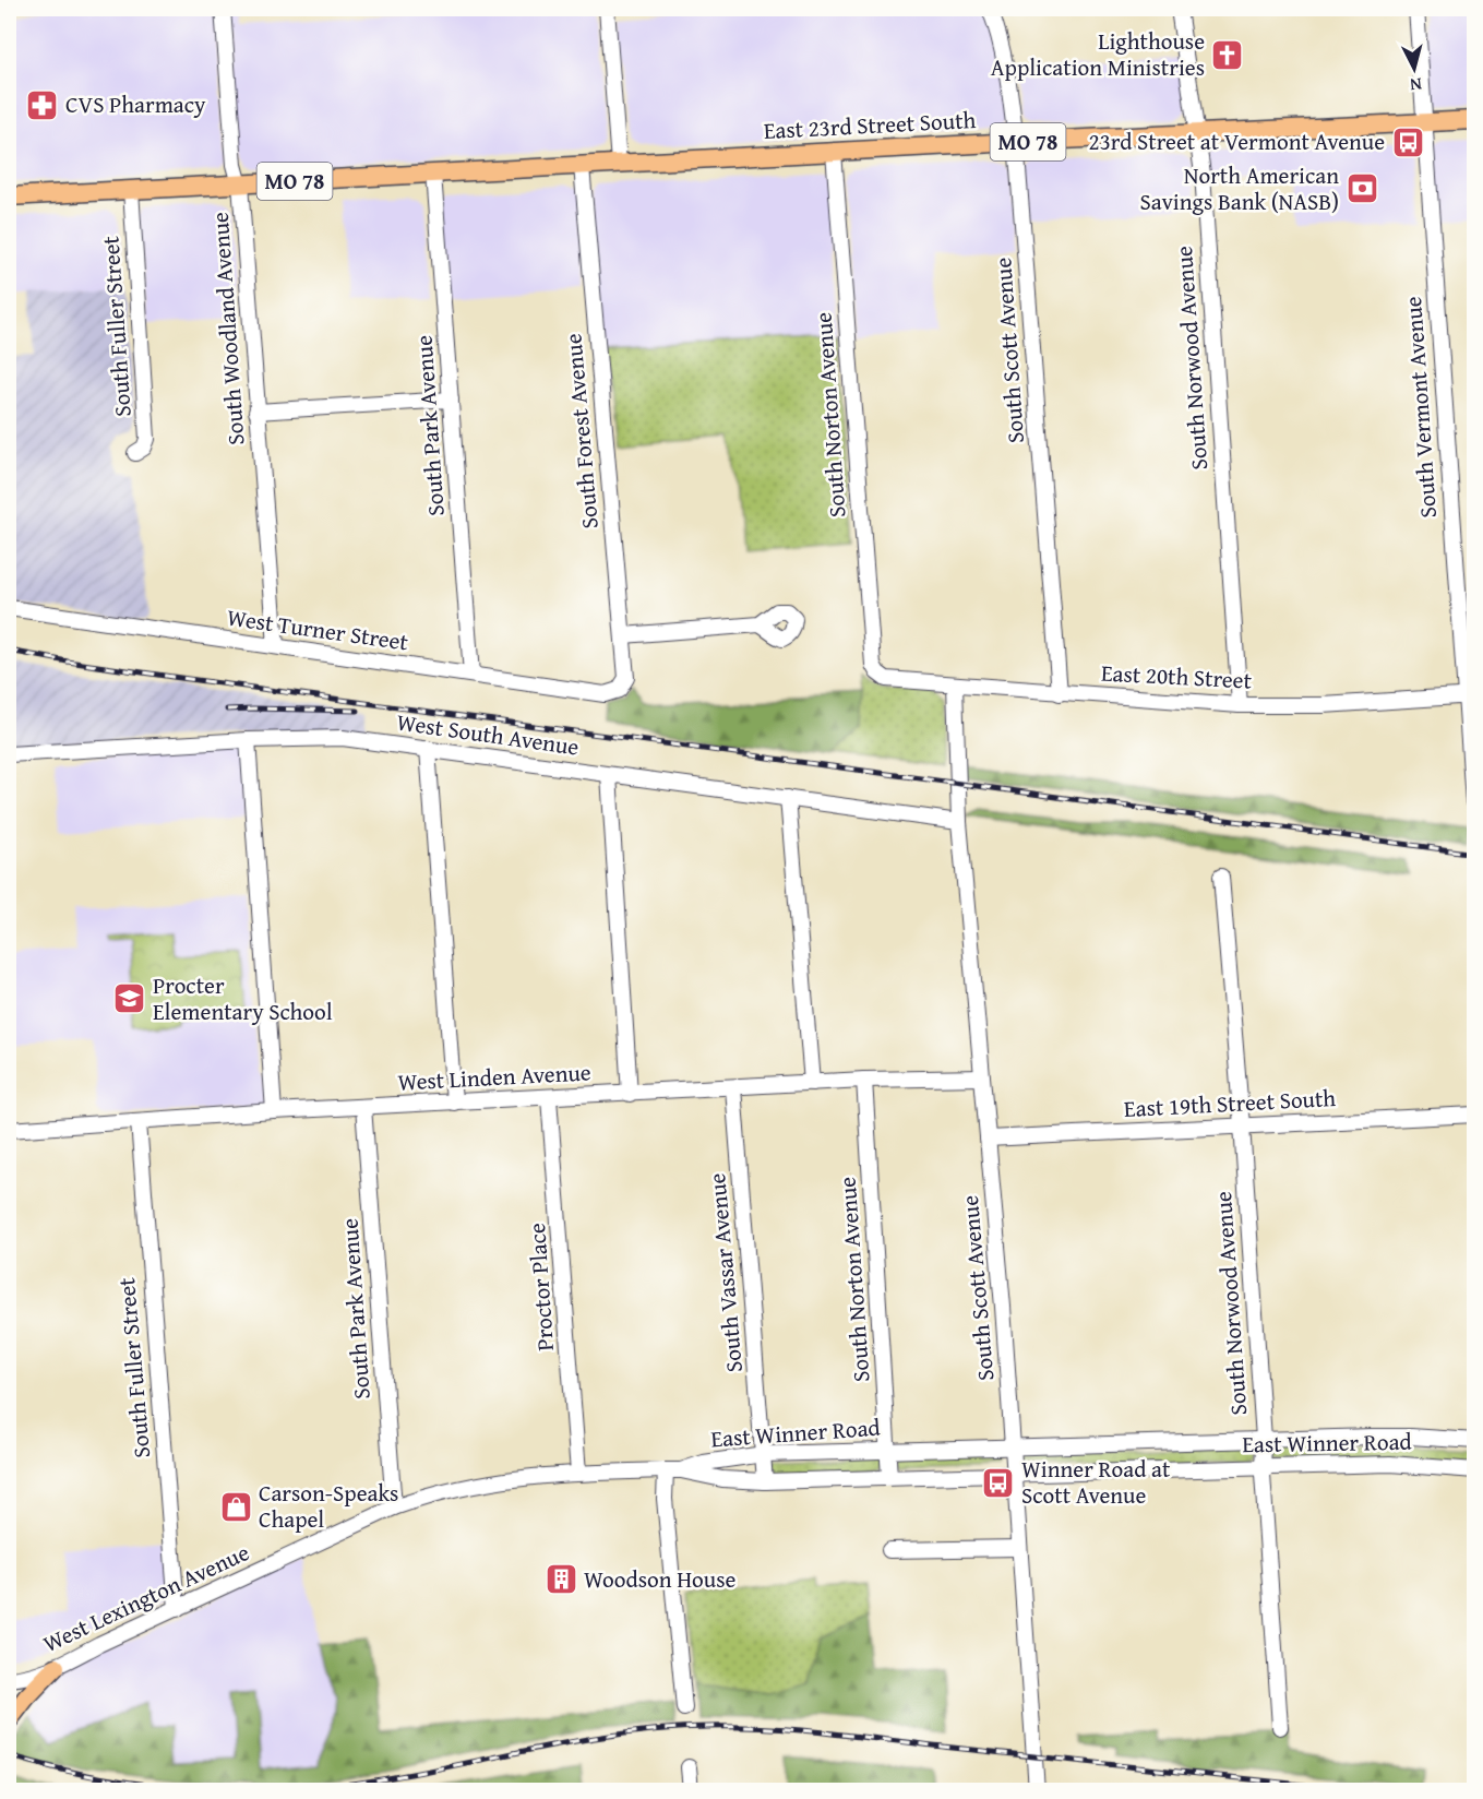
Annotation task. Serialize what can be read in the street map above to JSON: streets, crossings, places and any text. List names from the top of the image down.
{
  "streets": {
    "main road": ["East 23rd Street South", "MO 78"],
    "street": [
      "South Fuller Street",
      "South Woodland Avenue",
      "South Scott Avenue",
      "South Norwood Avenue",
      "South Vermont Avenue",
      "South Norton Avenue",
      "South Park Avenue",
      "South Forest Avenue",
      "West Turner Street",
      "East 20th Street",
      "West South Avenue",
      "West Linden Avenue",
      "East 19th Street South",
      "South Vassar Avenue",
      "Proctor Place",
      "East Winner Road",
      "West Lexington Avenue"
    ]
  },
  "crossings": [
    ["East 23rd Street South", "MO 78"],
    ["East 23rd Street South", "South Scott Avenue"],
    ["East 23rd Street South", "South Norwood Avenue"],
    ["East 23rd Street South", "South Vermont Avenue"],
    ["East 23rd Street South", "South Norton Avenue"],
    ["East 23rd Street South", "South Forest Avenue"],
    ["MO 78", "South Fuller Street"],
    ["MO 78", "South Woodland Avenue"],
    ["MO 78", "South Park Avenue"],
    ["MO 78", "South Forest Avenue"],
    ["South Fuller Street", "West Linden Avenue"],
    ["South Fuller Street", "West Lexington Avenue"],
    ["South Woodland Avenue", "West Turner Street"],
    ["South Scott Avenue", "East 20th Street"],
    ["South Scott Avenue", "West South Avenue"],
    ["South Scott Avenue", "West Linden Avenue"],
    ["South Scott Avenue", "East 19th Street South"],
    ["South Scott Avenue", "East Winner Road"],
    ["South Norwood Avenue", "East 20th Street"],
    ["South Norwood Avenue", "East 19th Street South"],
    ["South Norwood Avenue", "East Winner Road"],
    ["South Vermont Avenue", "East 20th Street"],
    ["South Norton Avenue", "East 20th Street"],
    ["South Norton Avenue", "West Linden Avenue"],
    ["South Norton Avenue", "East Winner Road"],
    ["South Park Avenue", "West Turner Street"],
    ["South Park Avenue", "West Linden Avenue"],
    ["South Park Avenue", "West Lexington Avenue"],
    ["South Forest Avenue", "West Turner Street"],
    ["West Linden Avenue", "South Vassar Avenue"],
    ["West Linden Avenue", "Proctor Place"],
    ["South Vassar Avenue", "East Winner Road"],
    ["Proctor Place", "West Lexington Avenue"],
    ["East Winner Road", "West Lexington Avenue"]
  ],
  "places": {
    "church": ["Lighthouse Application Ministries"],
    "pharmacy": ["CVS Pharmacy"],
    "bus stop": ["23rd Street at Vermont Avenue", "Winner Road at Scott Avenue"],
    "bank": ["North American Savings Bank (NASB)"],
    "school or university": ["Procter Elementary School"],
    "shop": ["Carson-Speaks Chapel"],
    "building": ["Woodson House"]
  },
  "north": "bottom"
}
